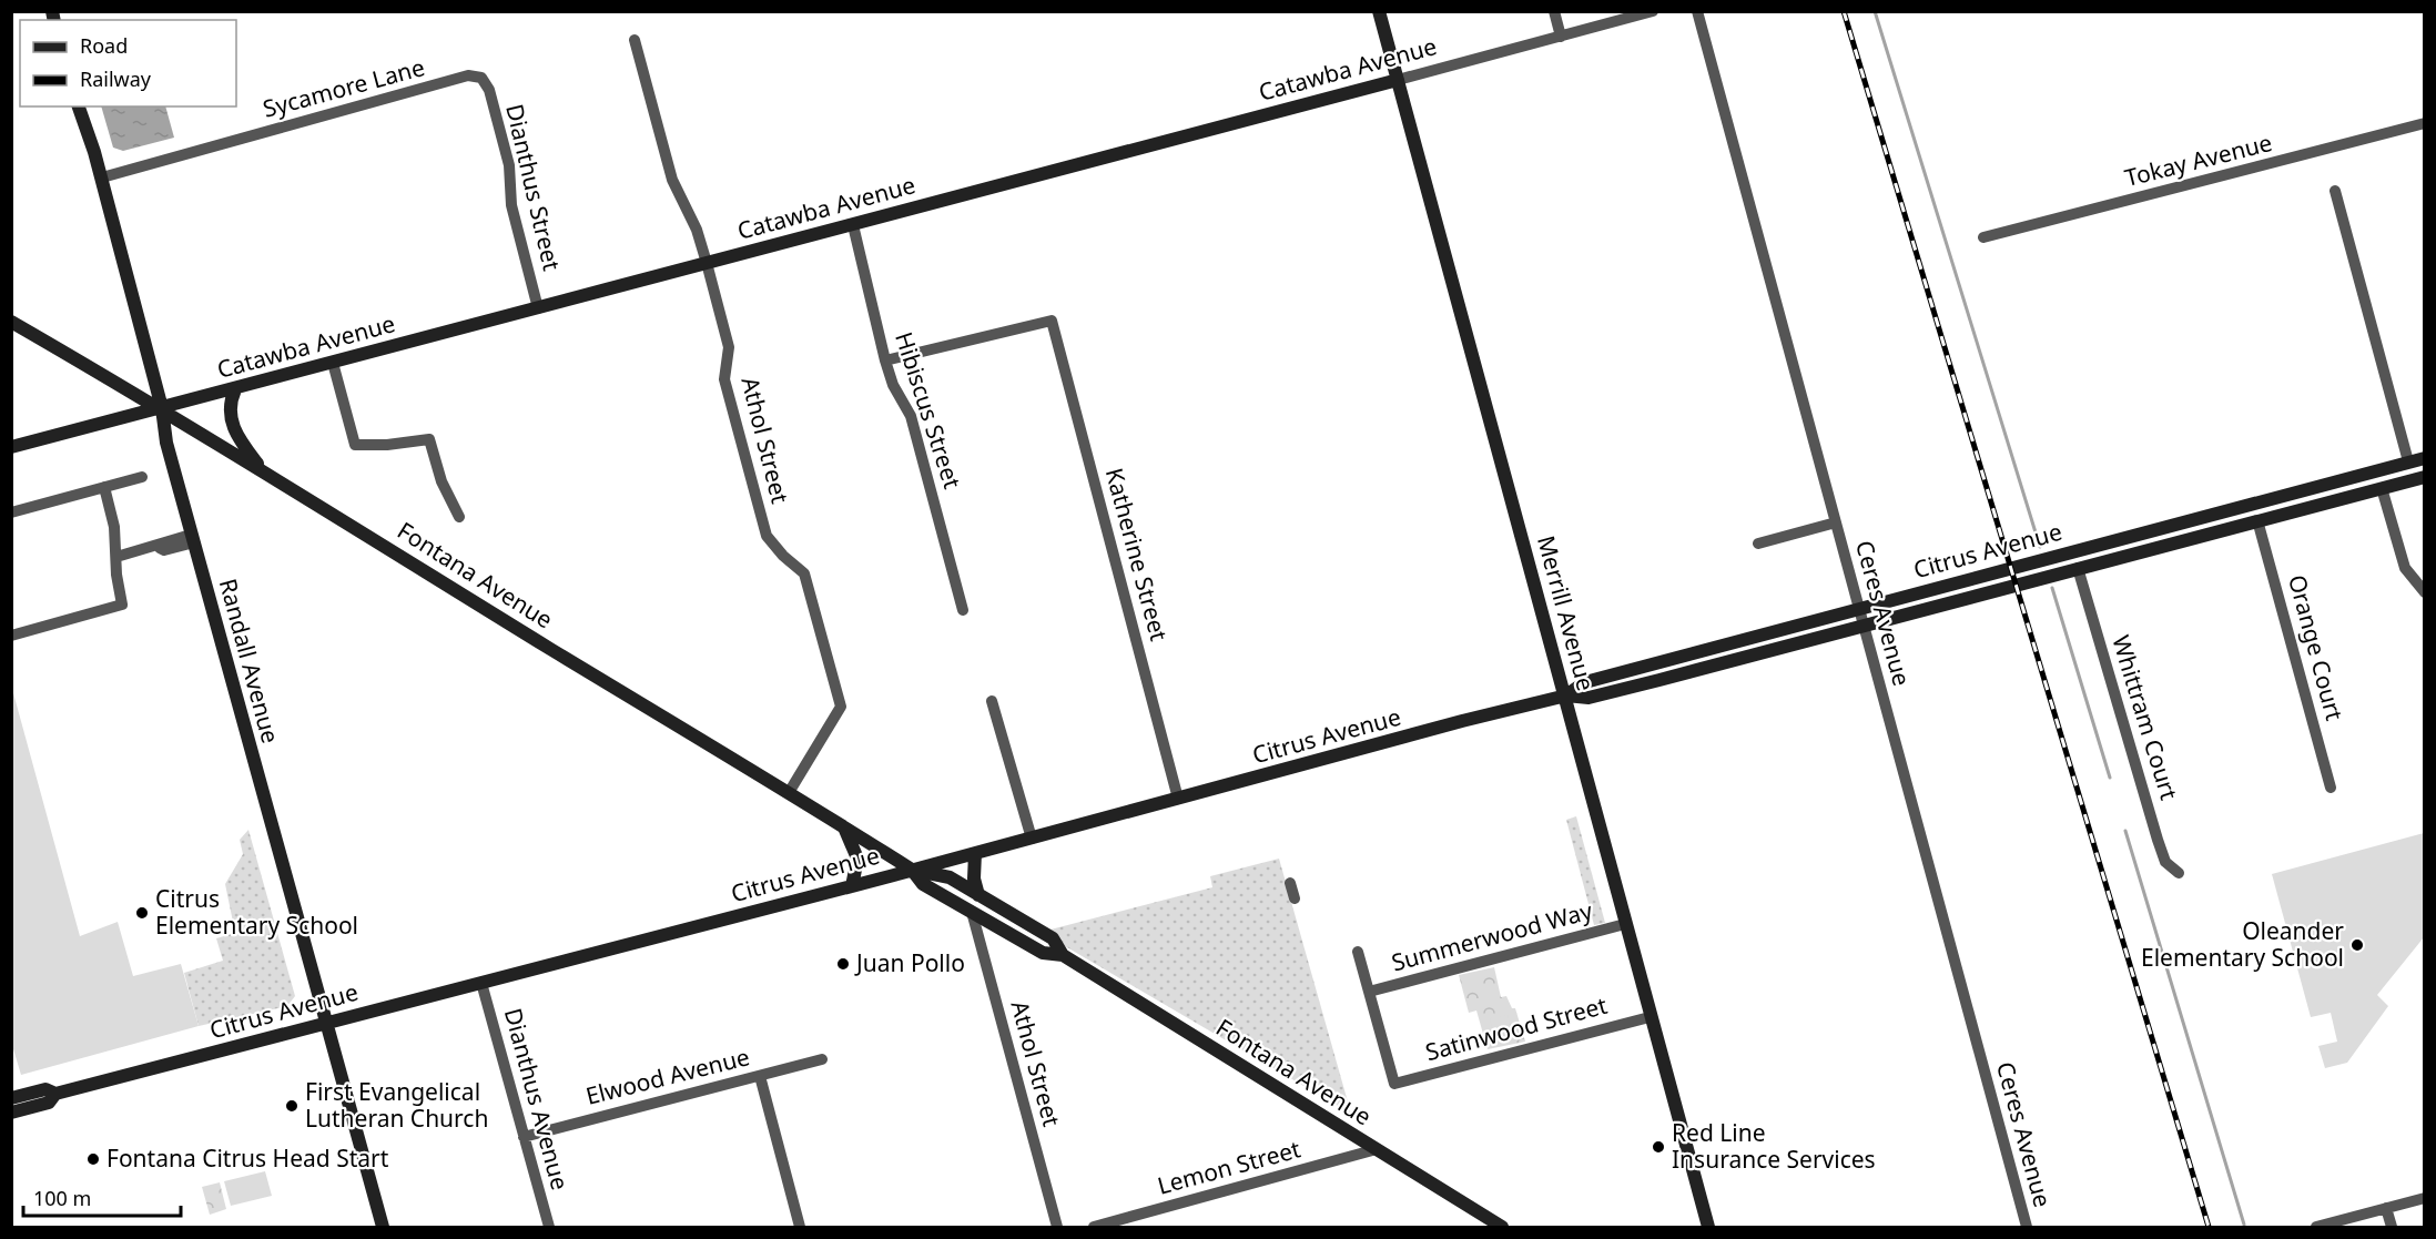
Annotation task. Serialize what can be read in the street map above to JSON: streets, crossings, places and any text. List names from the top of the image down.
{
  "streets": {
    "main road": [
      "Catawba Avenue",
      "Citrus Avenue",
      "Fontana Avenue",
      "Merrill Avenue",
      "Randall Avenue"
    ],
    "street": [
      "Sycamore Lane",
      "Tokay Avenue",
      "Dianthus Street",
      "Hibiscus Street",
      "Athol Street",
      "Katherine Street",
      "Ceres Avenue",
      "Orange Court",
      "Whittram Court",
      "Summerwood Way",
      "Satinwood Street",
      "Elwood Avenue",
      "Dianthus Avenue",
      "Lemon Street"
    ]
  },
  "crossings": [
    ["Catawba Avenue", "Dianthus Street"],
    ["Catawba Avenue", "Hibiscus Street"],
    ["Catawba Avenue", "Athol Street"],
    ["Catawba Avenue", "Fontana Avenue"],
    ["Catawba Avenue", "Merrill Avenue"],
    ["Catawba Avenue", "Randall Avenue"],
    ["Sycamore Lane", "Dianthus Street"],
    ["Sycamore Lane", "Randall Avenue"],
    ["Hibiscus Street", "Katherine Street"],
    ["Athol Street", "Fontana Avenue"],
    ["Citrus Avenue", "Katherine Street"],
    ["Citrus Avenue", "Fontana Avenue"],
    ["Citrus Avenue", "Merrill Avenue"],
    ["Citrus Avenue", "Ceres Avenue"],
    ["Citrus Avenue", "Orange Court"],
    ["Citrus Avenue", "Randall Avenue"],
    ["Citrus Avenue", "Whittram Court"],
    ["Citrus Avenue", "Dianthus Avenue"],
    ["Fontana Avenue", "Randall Avenue"],
    ["Fontana Avenue", "Lemon Street"],
    ["Merrill Avenue", "Summerwood Way"],
    ["Merrill Avenue", "Satinwood Street"],
    ["Summerwood Way", "Satinwood Street"],
    ["Elwood Avenue", "Dianthus Avenue"]
  ],
  "places": [
    "Citrus Elementary School",
    "Oleander Elementary School",
    "Juan Pollo",
    "First Evangelical Lutheran Church",
    "Red Line Insurance Services",
    "Fontana Citrus Head Start"
  ],
  "legend": ["Road", "Railway"],
  "scale_bar": "100 m"
}
